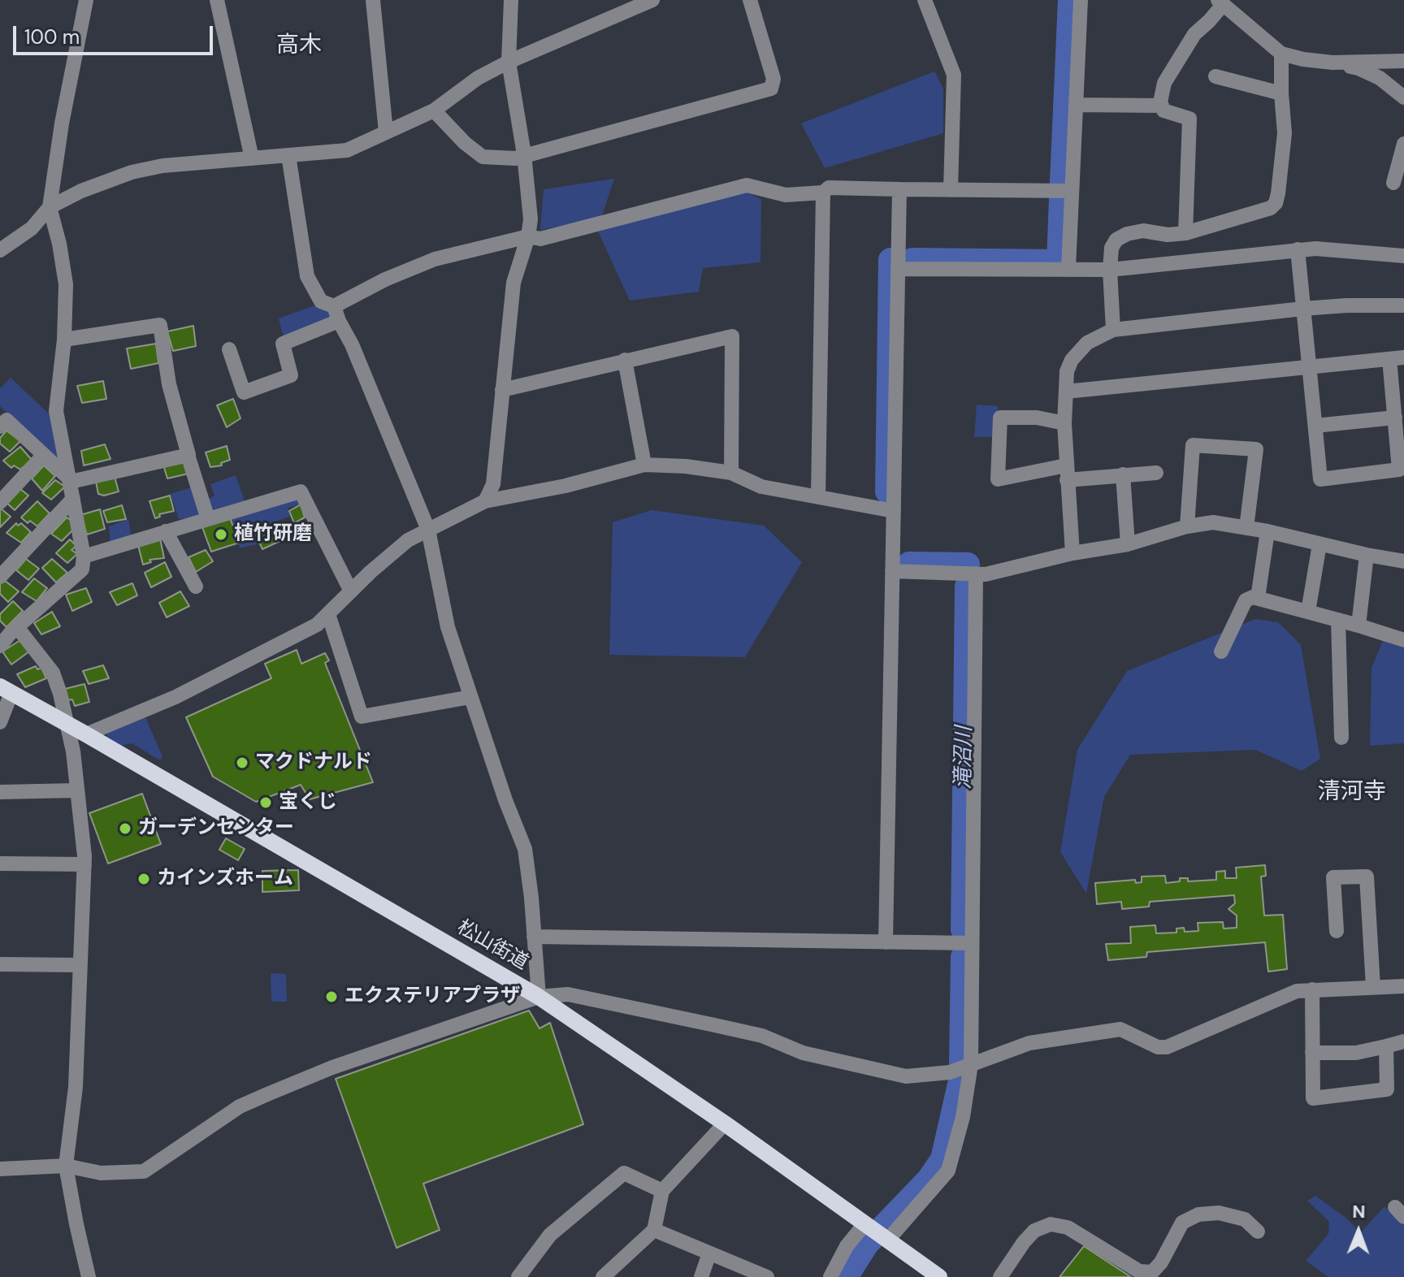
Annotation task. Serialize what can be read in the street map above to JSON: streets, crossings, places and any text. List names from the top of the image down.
{
  "streets": {
    "main road": ["松山街道"]
  },
  "districts": ["高木", "清河寺"],
  "water": ["滝沼川"],
  "places": [
    "植竹研磨",
    "マクドナルド",
    "宝くじ",
    "ガーデンセンター",
    "カインズホーム",
    "エクステリアプラザ"
  ],
  "scale_bar": "100 m",
  "north": "top"
}
